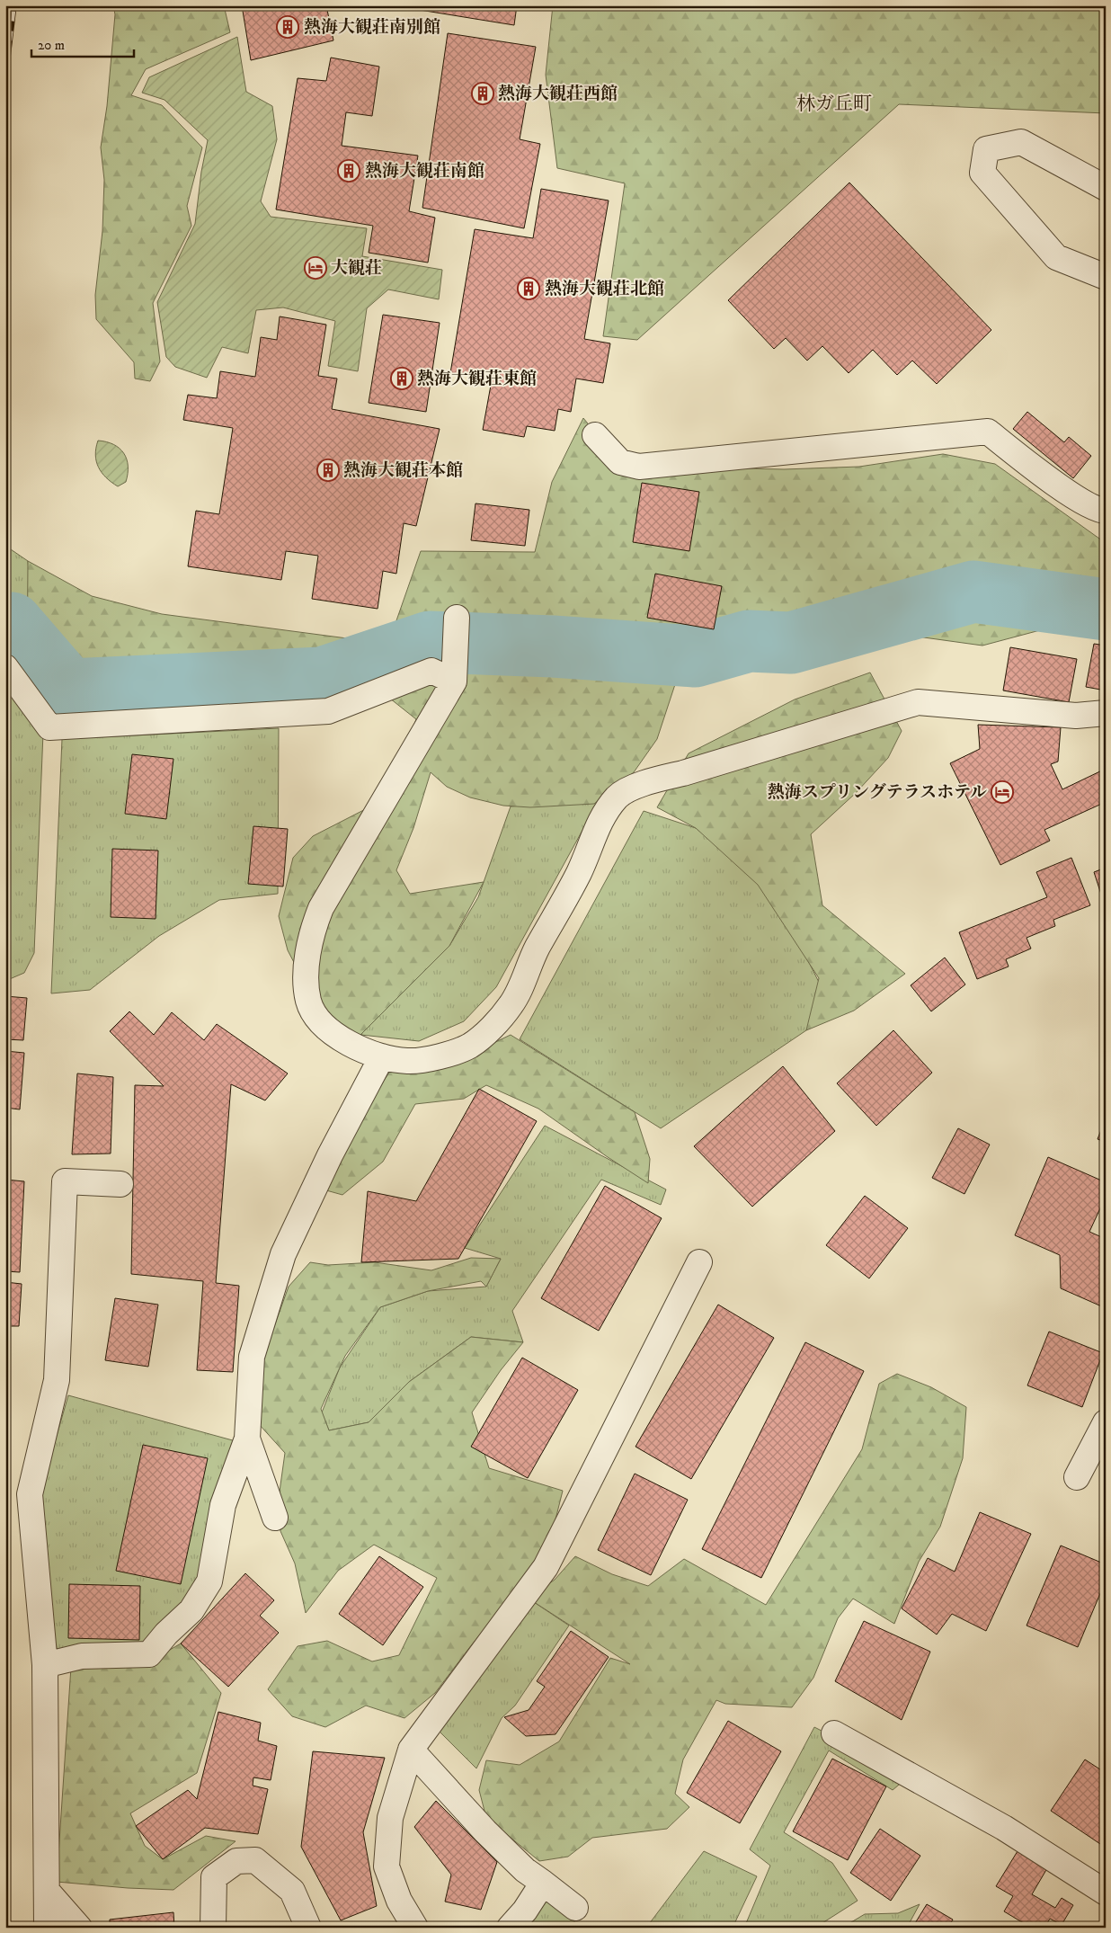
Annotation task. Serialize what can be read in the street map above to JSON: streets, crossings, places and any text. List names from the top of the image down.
{
  "districts": ["林ガ丘町"],
  "places": {
    "building": [
      "熱海大観荘南別館",
      "熱海大観荘西館",
      "熱海大観荘南館",
      "熱海大観荘北館",
      "熱海大観荘東館",
      "熱海大観荘本館"
    ],
    "hotel": ["大観荘", "熱海スプリングテラスホテル"]
  },
  "scale_bar": "20 m"
}
